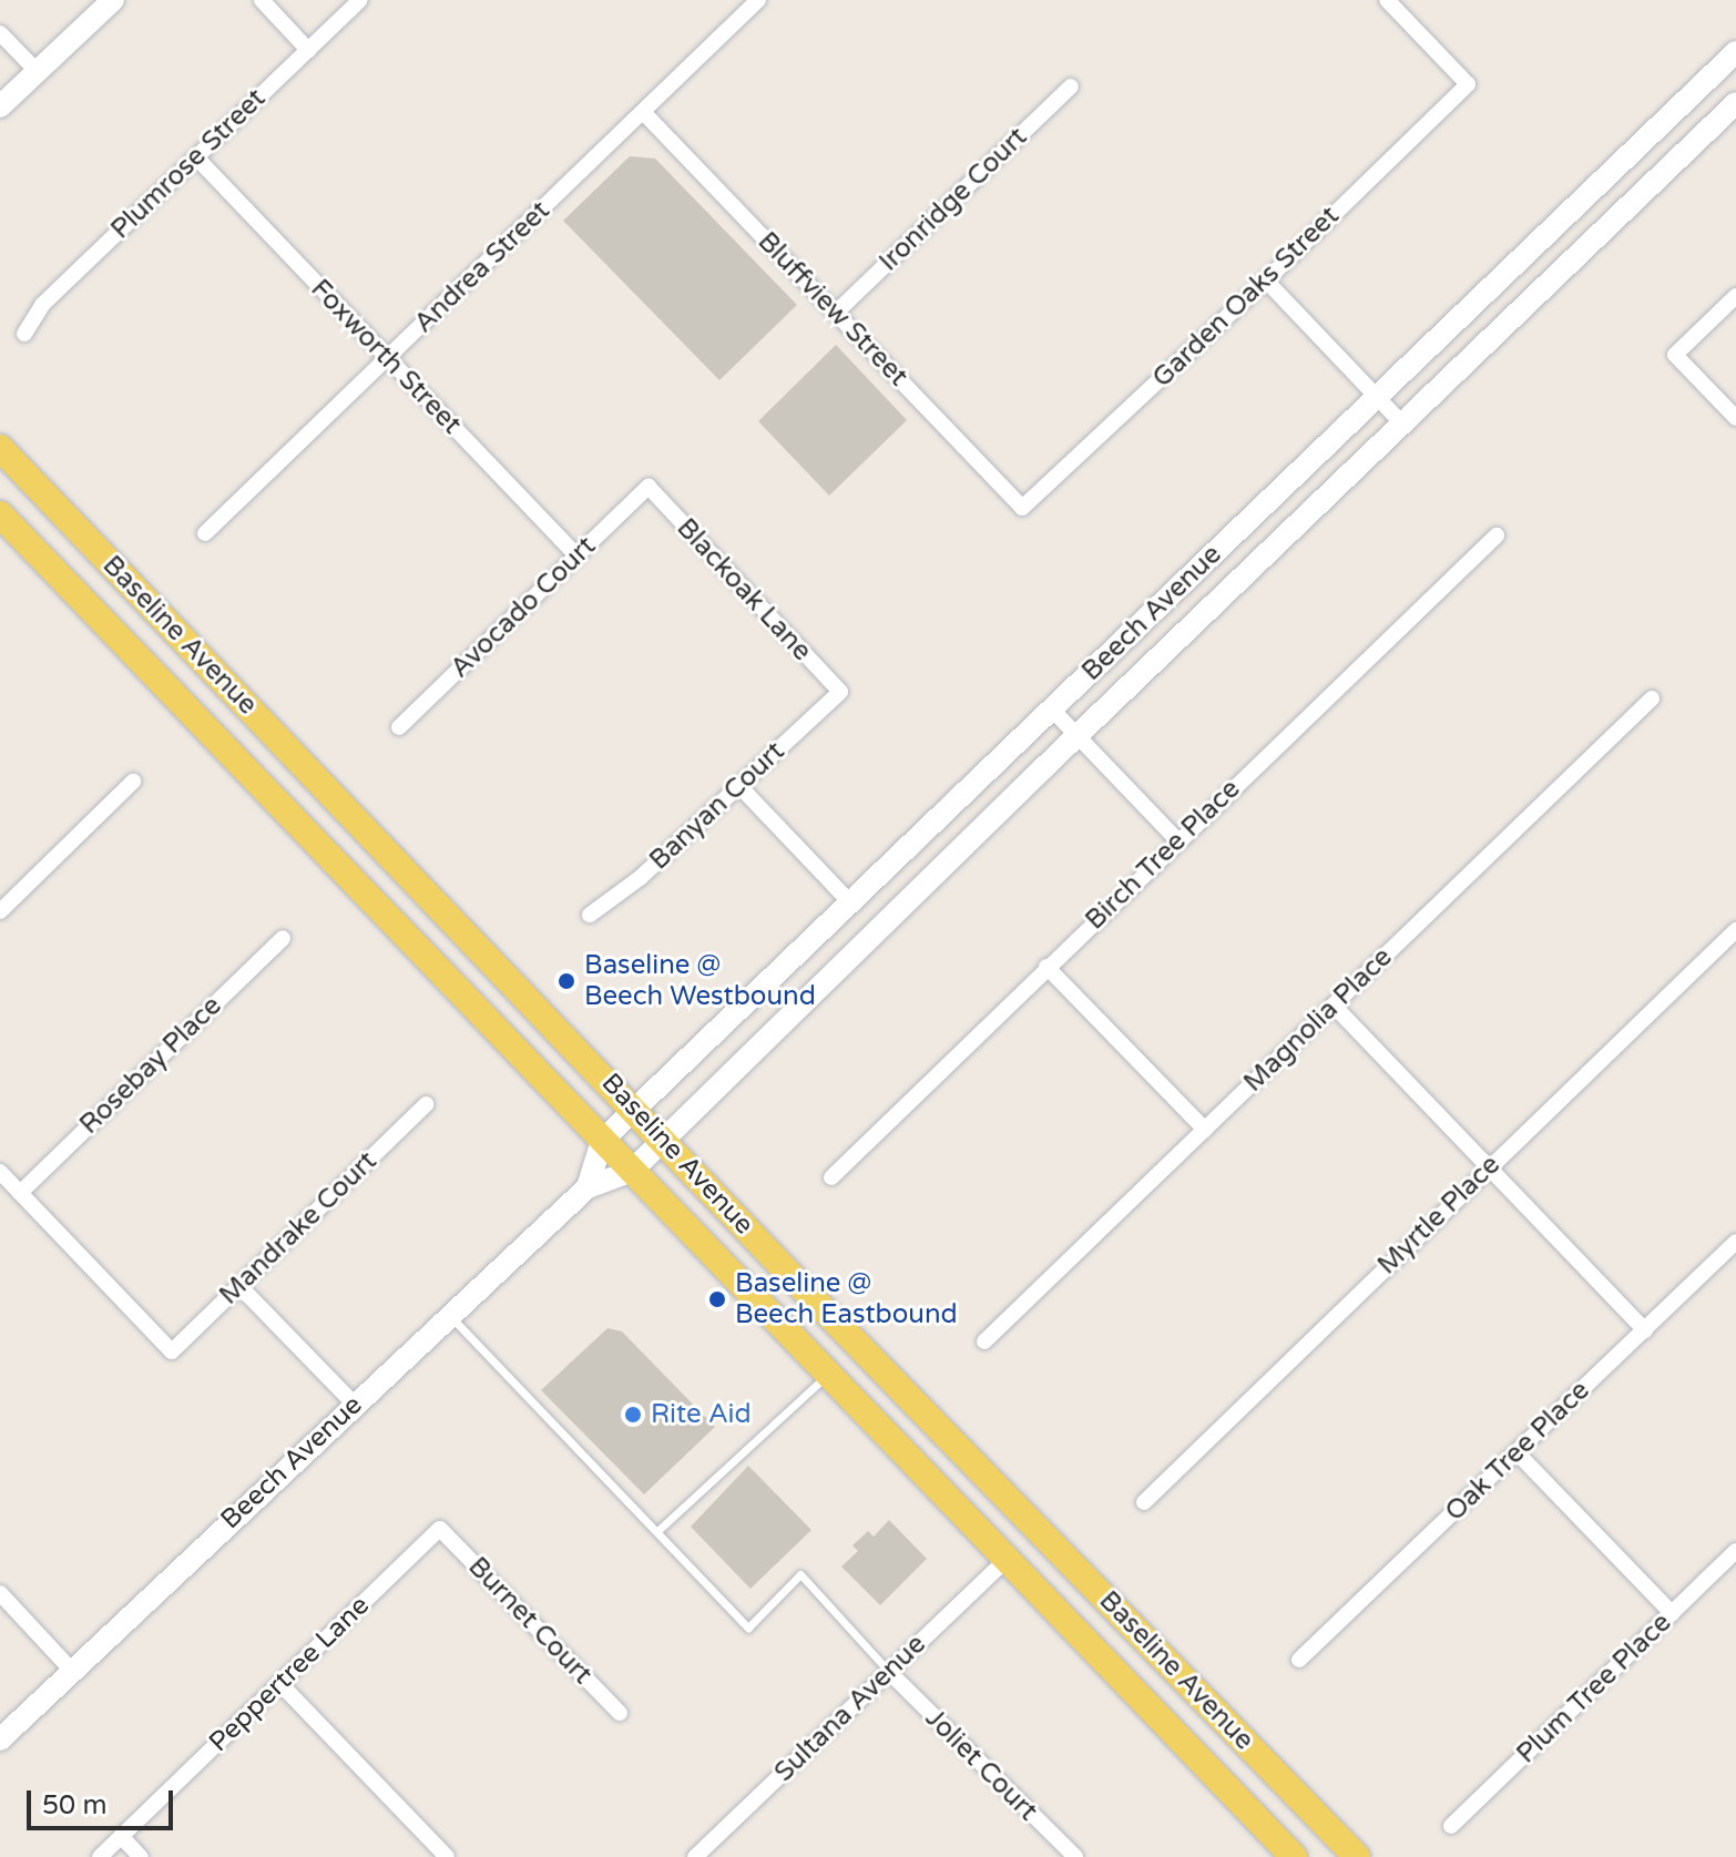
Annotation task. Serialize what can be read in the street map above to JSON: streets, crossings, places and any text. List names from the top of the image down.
{
  "streets": {
    "main road": ["Beech Avenue", "Baseline Avenue"],
    "street": [
      "Plumrose Street",
      "Ironridge Court",
      "Andrea Street",
      "Garden Oaks Street",
      "Bluffview Street",
      "Foxworth Street",
      "Blackoak Lane",
      "Avocado Court",
      "Banyan Court",
      "Birch Tree Place",
      "Magnolia Place",
      "Rosebay Place",
      "Myrtle Place",
      "Mandrake Court",
      "Oak Tree Place",
      "Burnet Court",
      "Peppertree Lane",
      "Plum Tree Place",
      "Sultana Avenue",
      "Joliet Court"
    ]
  },
  "crossings": [
    ["Plumrose Street", "Foxworth Street"],
    ["Ironridge Court", "Bluffview Street"],
    ["Andrea Street", "Bluffview Street"],
    ["Andrea Street", "Foxworth Street"],
    ["Garden Oaks Street", "Bluffview Street"],
    ["Foxworth Street", "Avocado Court"],
    ["Blackoak Lane", "Avocado Court"],
    ["Blackoak Lane", "Banyan Court"],
    ["Beech Avenue", "Baseline Avenue"],
    ["Baseline Avenue", "Sultana Avenue"],
    ["Rosebay Place", "Mandrake Court"],
    ["Burnet Court", "Peppertree Lane"],
    ["Sultana Avenue", "Joliet Court"]
  ],
  "places": ["Baseline @ Beech Westbound", "Baseline @ Beech Eastbound", "Rite Aid"],
  "scale_bar": "50 m"
}
